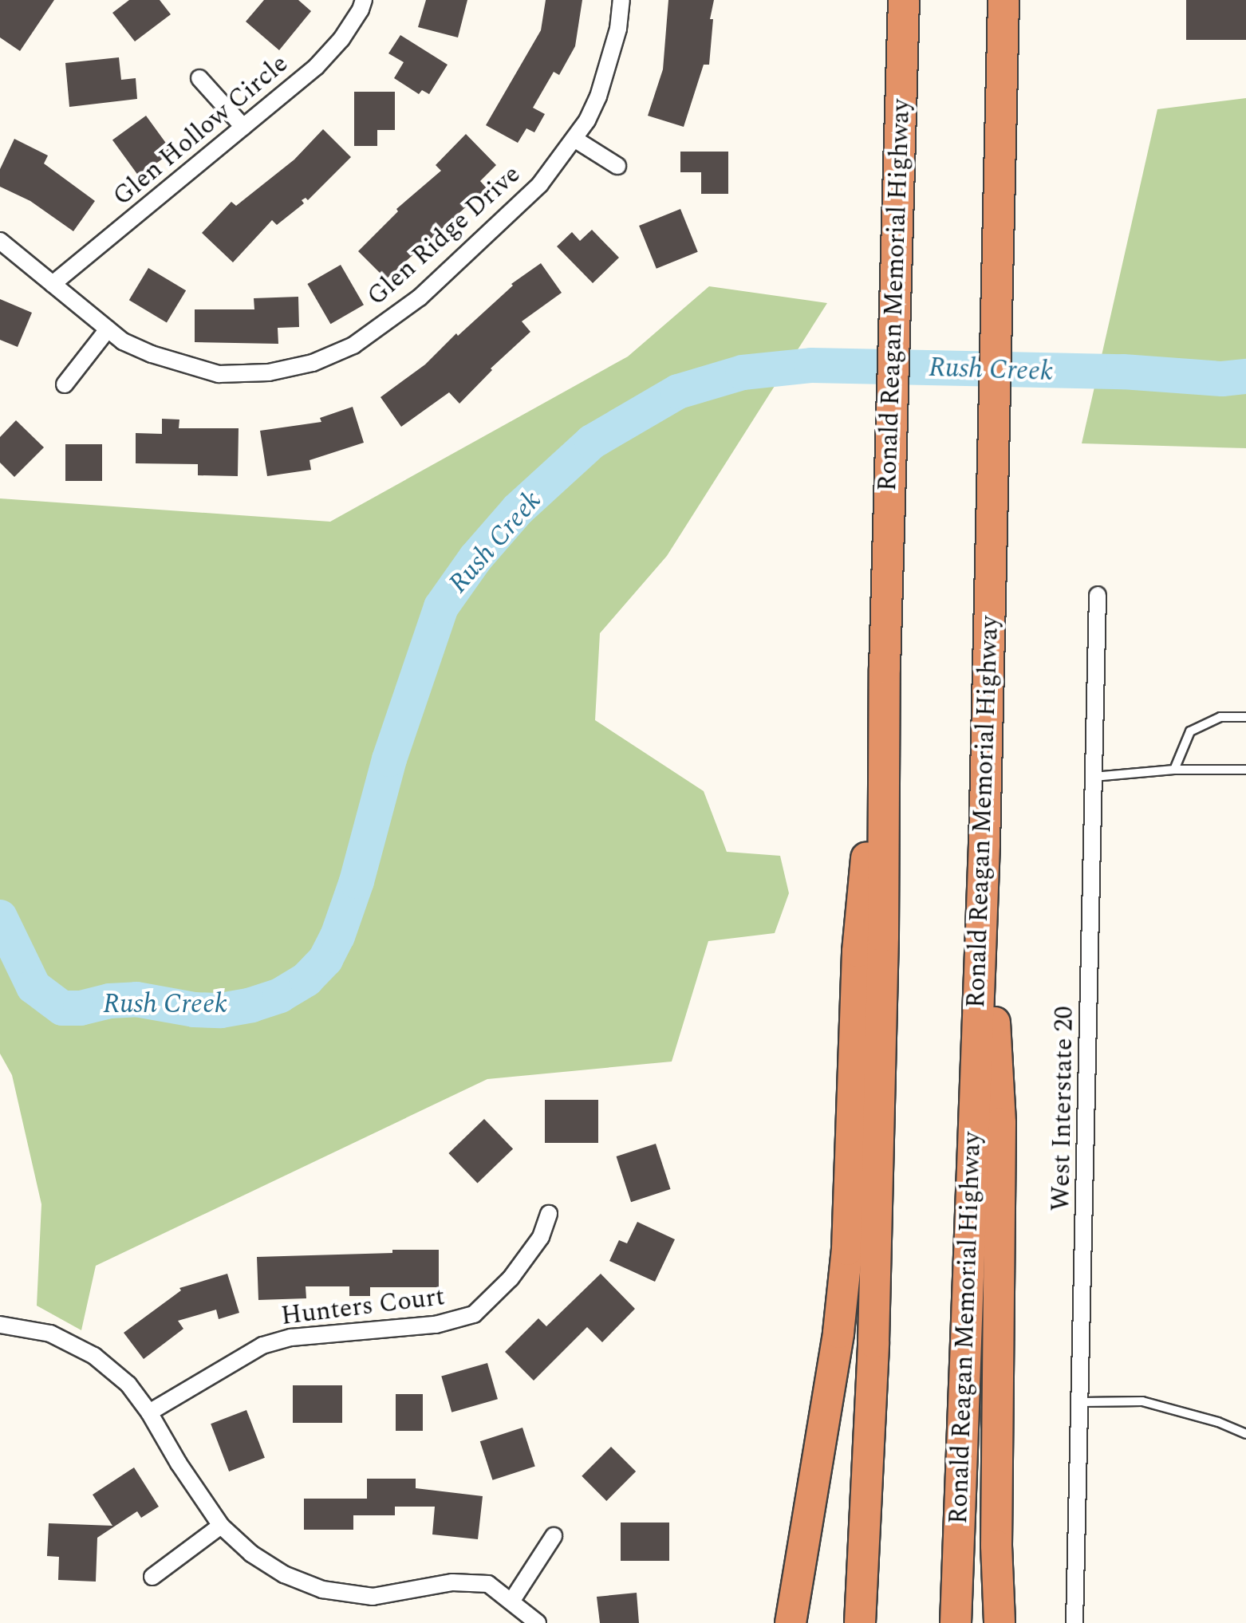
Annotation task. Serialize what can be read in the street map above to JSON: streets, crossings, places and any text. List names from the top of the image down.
{
  "streets": {
    "highway": ["Ronald Reagan Memorial Highway"],
    "street": [
      "Glen Hollow Circle",
      "Glen Ridge Drive",
      "West Interstate 20",
      "Hunters Court"
    ]
  },
  "crossings": [
    ["Glen Hollow Circle", "Glen Ridge Drive"]
  ],
  "water": ["Rush Creek"]
}
